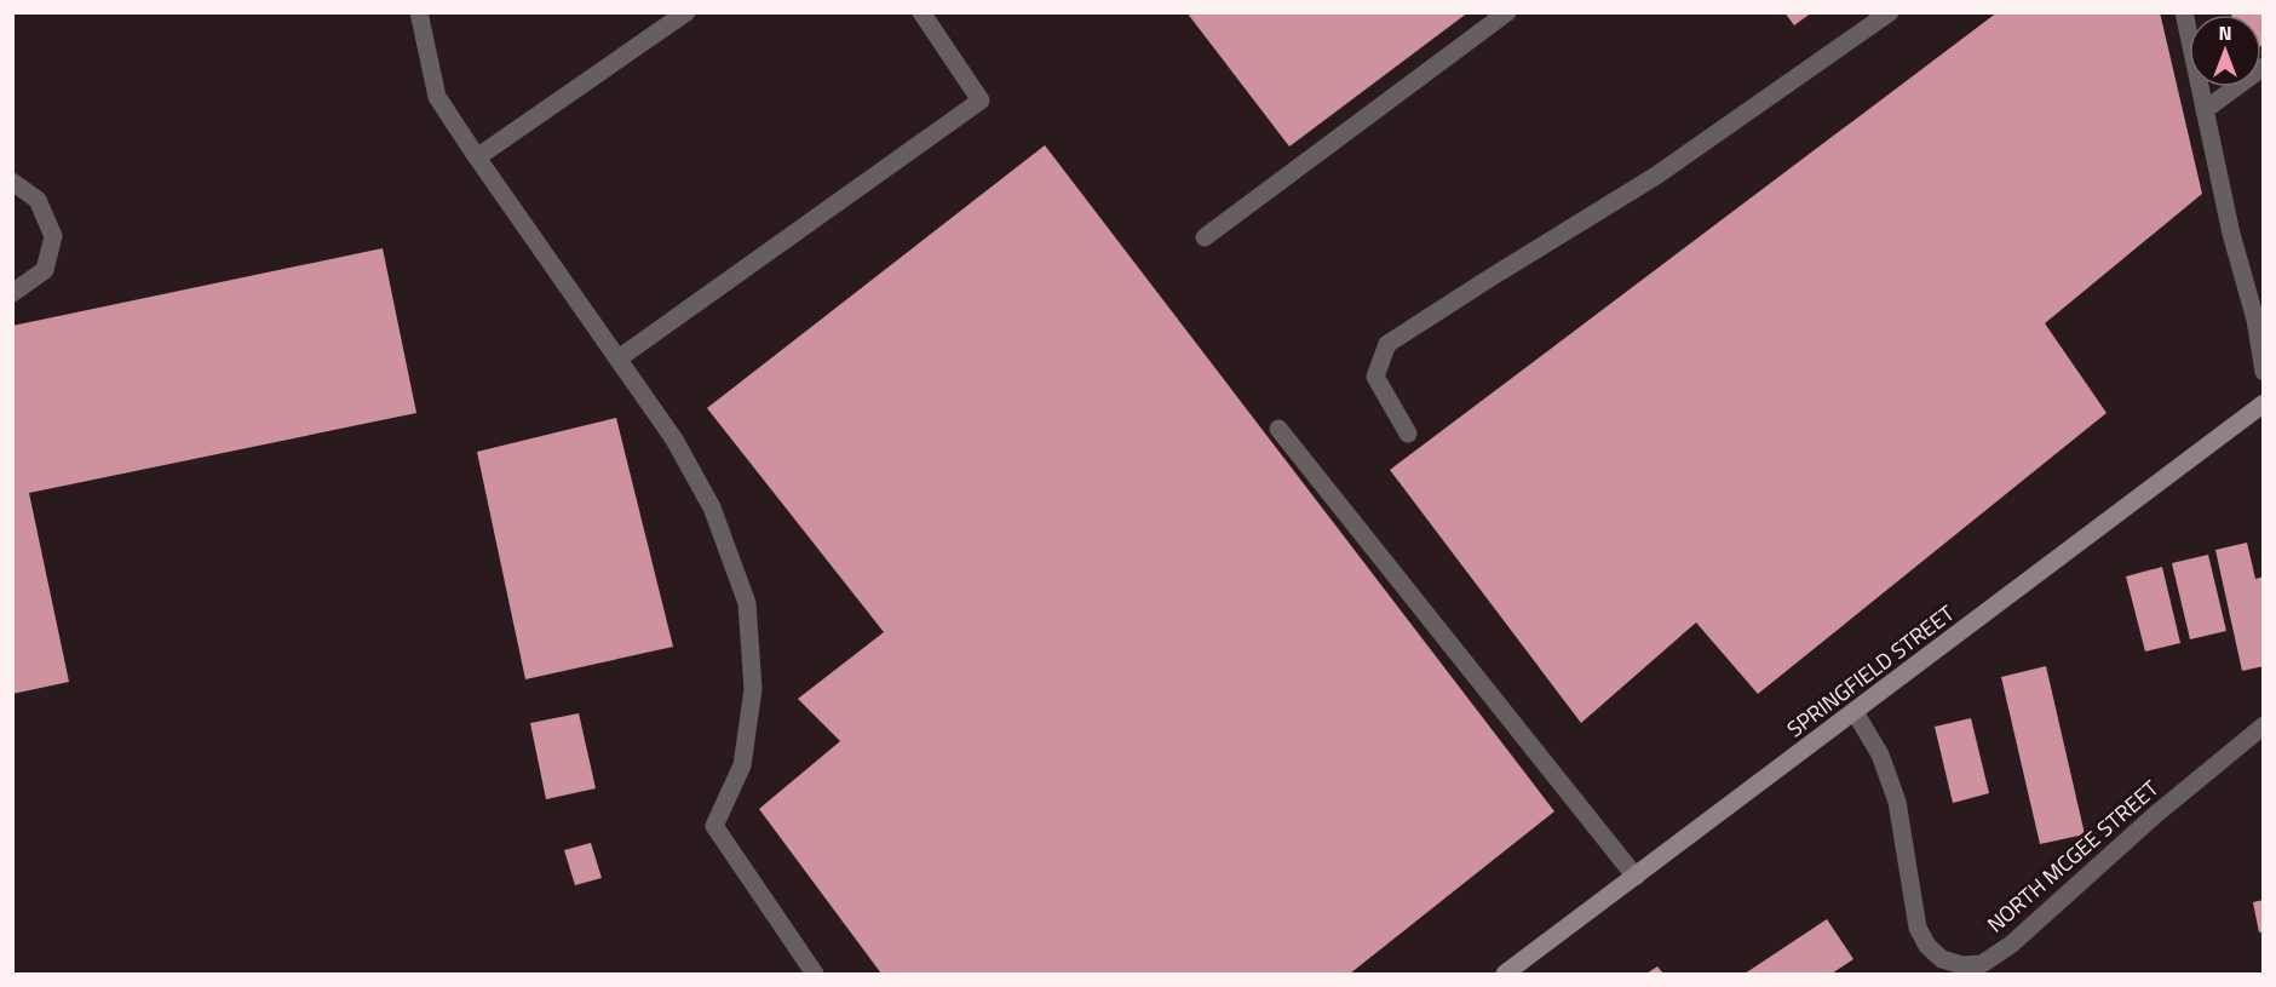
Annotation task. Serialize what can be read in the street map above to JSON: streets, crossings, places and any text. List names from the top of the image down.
{
  "streets": {
    "main road": ["SPRINGFIELD STREET"],
    "street": ["NORTH MCGEE STREET"]
  },
  "crossings": [
    ["SPRINGFIELD STREET", "NORTH MCGEE STREET"]
  ],
  "north": "top"
}
